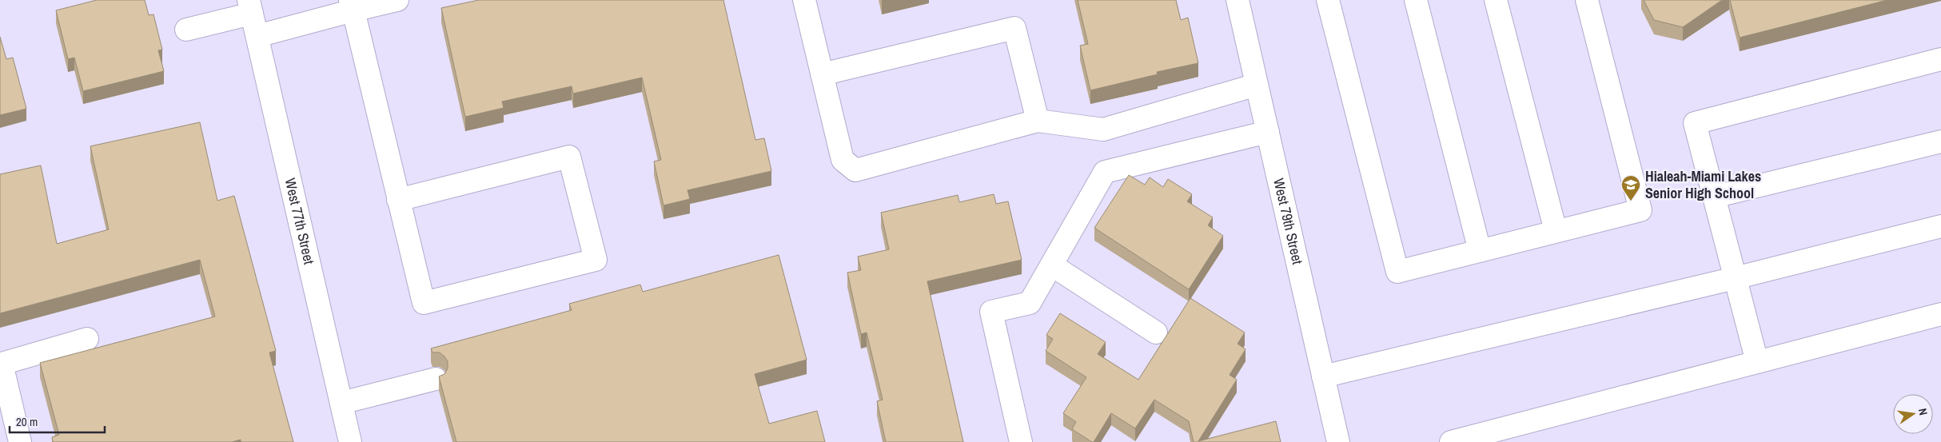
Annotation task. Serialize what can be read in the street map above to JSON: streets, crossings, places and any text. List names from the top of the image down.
{
  "streets": {
    "street": ["West 77th Street", "West 79th Street"]
  },
  "places": {
    "school or university": ["Hialeah-Miami Lakes Senior High School"]
  },
  "scale_bar": "20 m",
  "north": "right"
}
